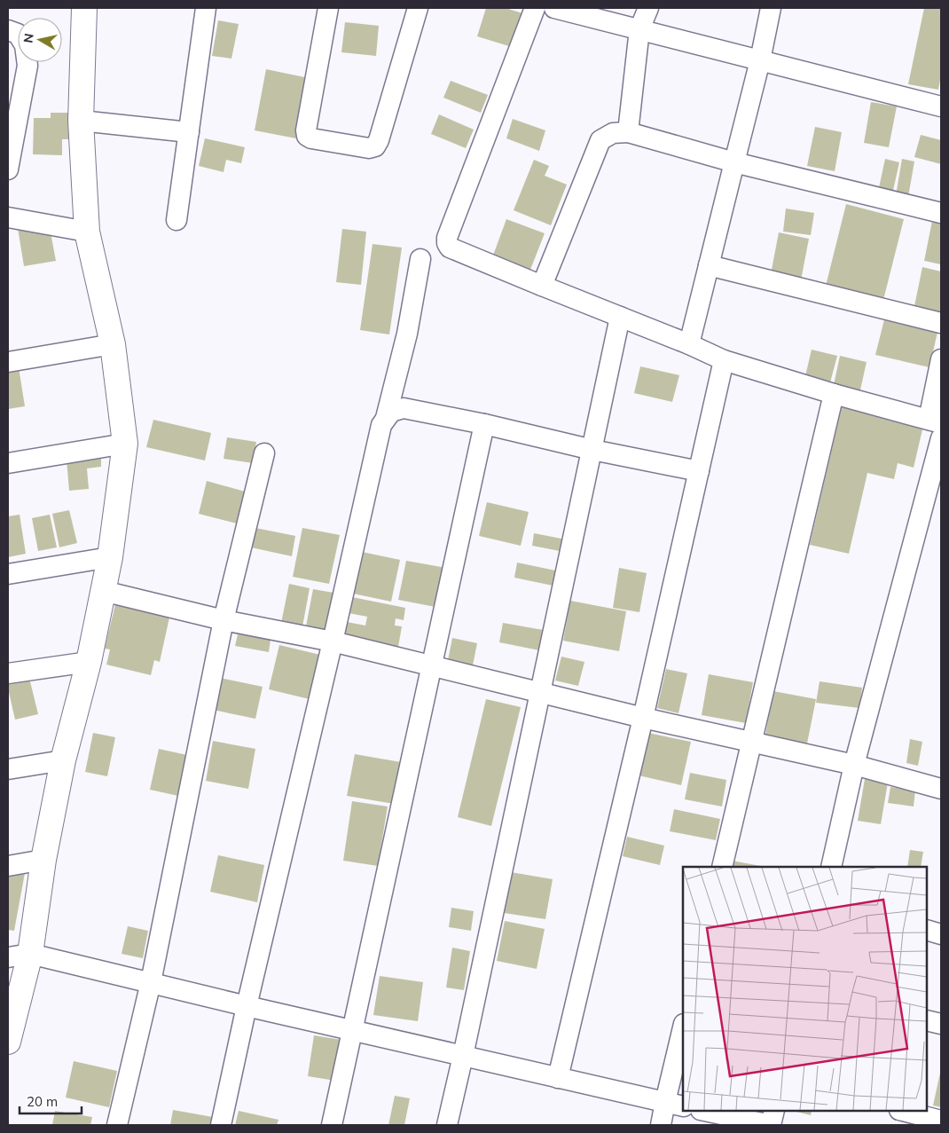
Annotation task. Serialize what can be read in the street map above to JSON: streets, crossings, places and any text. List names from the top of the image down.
{
  "scale_bar": "20 m",
  "north": "left"
}
